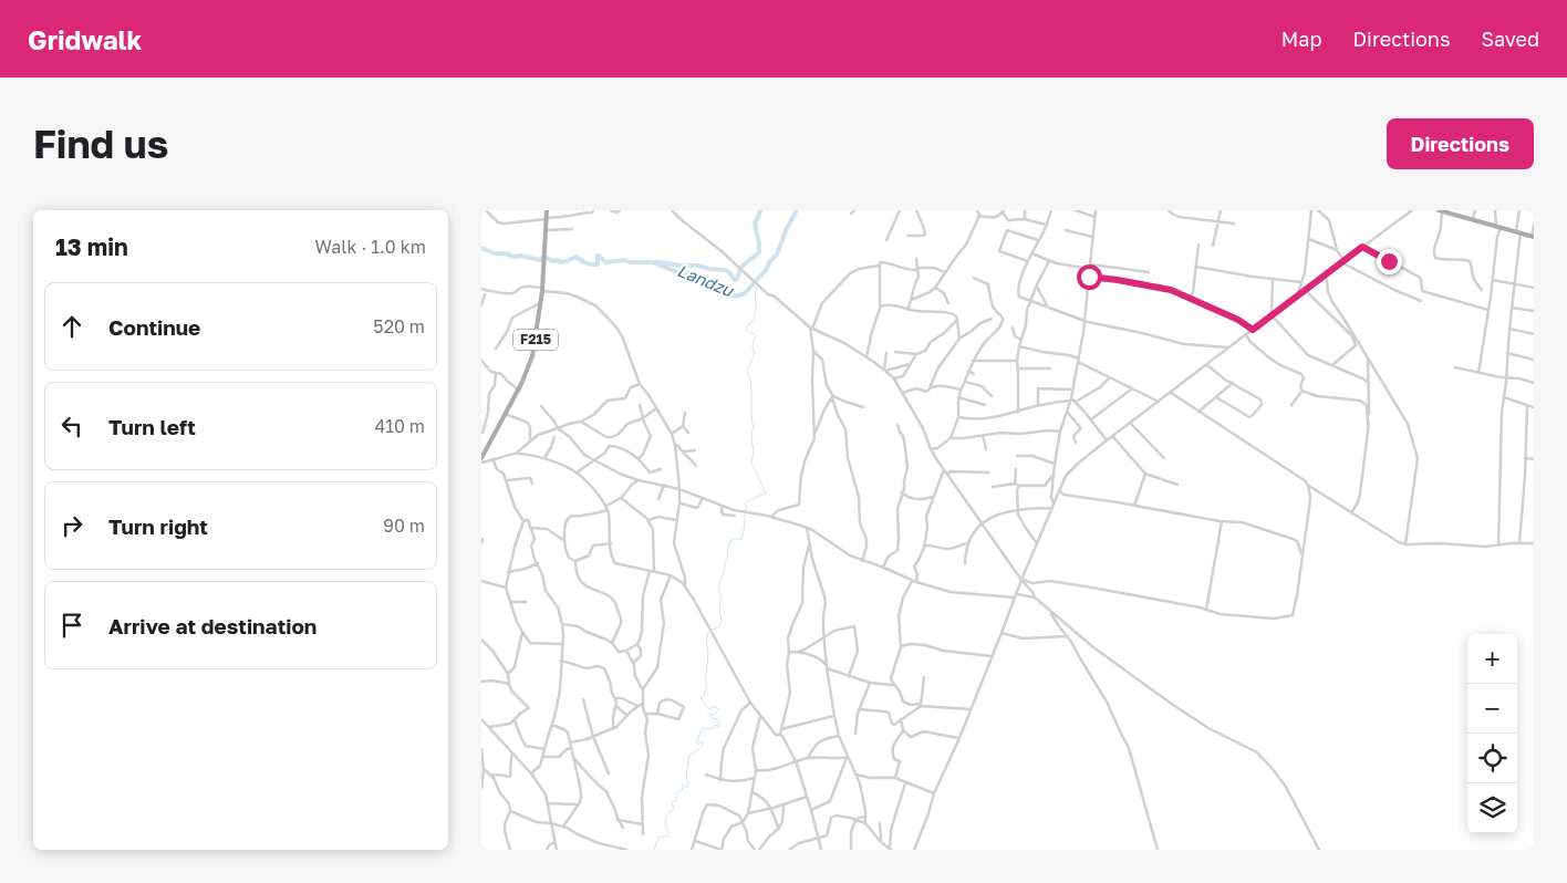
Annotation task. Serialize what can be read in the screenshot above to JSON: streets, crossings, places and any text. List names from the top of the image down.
{
  "streets": {
    "main road": ["F215"]
  },
  "water": ["Landzu"],
  "page": {
    "header": "Gridwalk",
    "nav": ["Map", "Directions", "Saved"],
    "buttons": "Directions",
    "title": "Find us",
    "heading": ["13 min", "Walk · 1.0 km"],
    "list": [
      ["Continue", "520 m"],
      ["Turn left", "410 m"],
      ["Turn right", "90 m"],
      "Arrive at destination"
    ],
    "map_buttons": ["+", "−"]
  }
}
